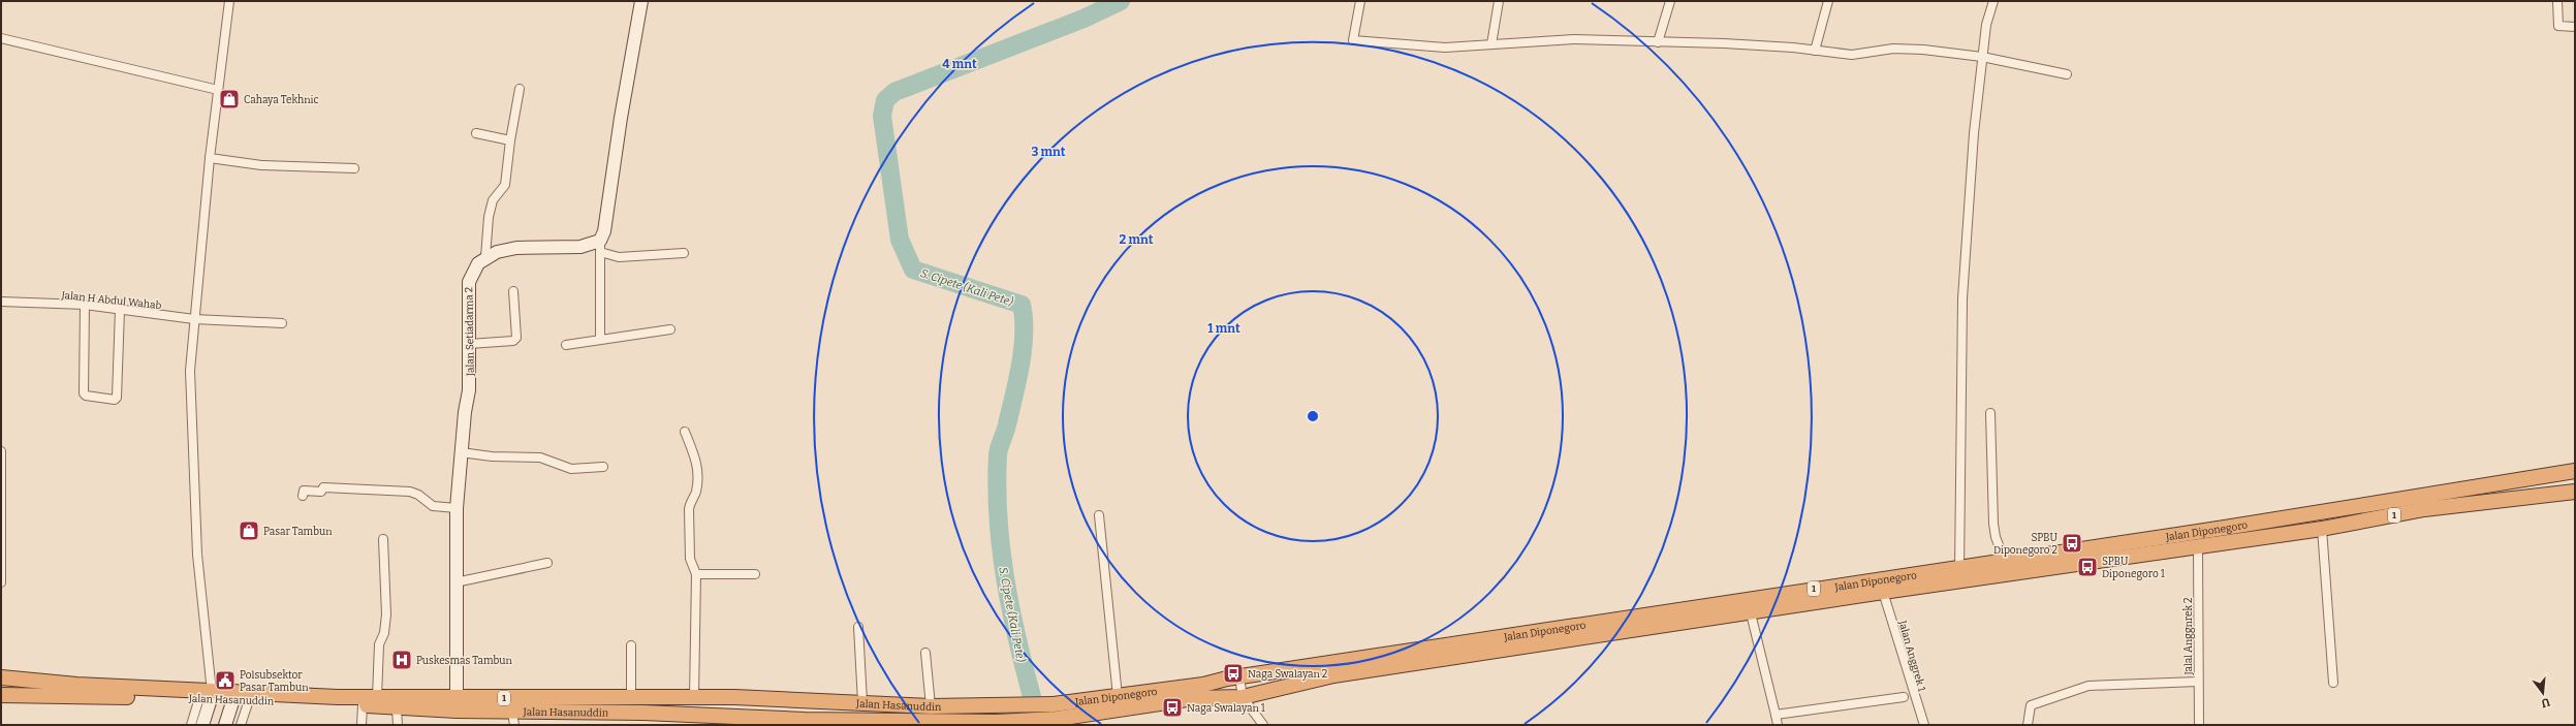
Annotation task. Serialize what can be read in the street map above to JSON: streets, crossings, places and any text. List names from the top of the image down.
{
  "streets": {
    "highway": ["1", "Jalan Diponegoro", "Jalan Hasanuddin"],
    "main road": ["Jalan Setiadarma 2"],
    "street": ["Jalan H Abdul Wahab", "Jalal Anggnrek 2", "Jalan Anggrek 1"]
  },
  "crossings": [
    ["Jalan Setiadarma 2", "Jalan Hasanuddin"],
    ["Jalan Diponegoro", "Jalal Anggnrek 2"],
    ["Jalan Diponegoro", "Jalan Anggrek 1"],
    ["Jalan Diponegoro", "Jalan Hasanuddin"]
  ],
  "water": ["S. Cipete (Kali Pete)"],
  "places": {
    "shop": ["Cahaya Tekhnic", "Pasar Tambun"],
    "bus stop": [
      "SPBU Diponegoro 2",
      "SPBU Diponegoro 1",
      "Naga Swalayan 2",
      "Naga Swalayan 1"
    ],
    "hospital": ["Puskesmas Tambun"],
    "public building": ["Polsubsektor Pasar Tambun"]
  },
  "north": "bottom",
  "rings": [
    "4 mnt",
    "3 mnt",
    "2 mnt",
    "1 mnt"
  ]
}
